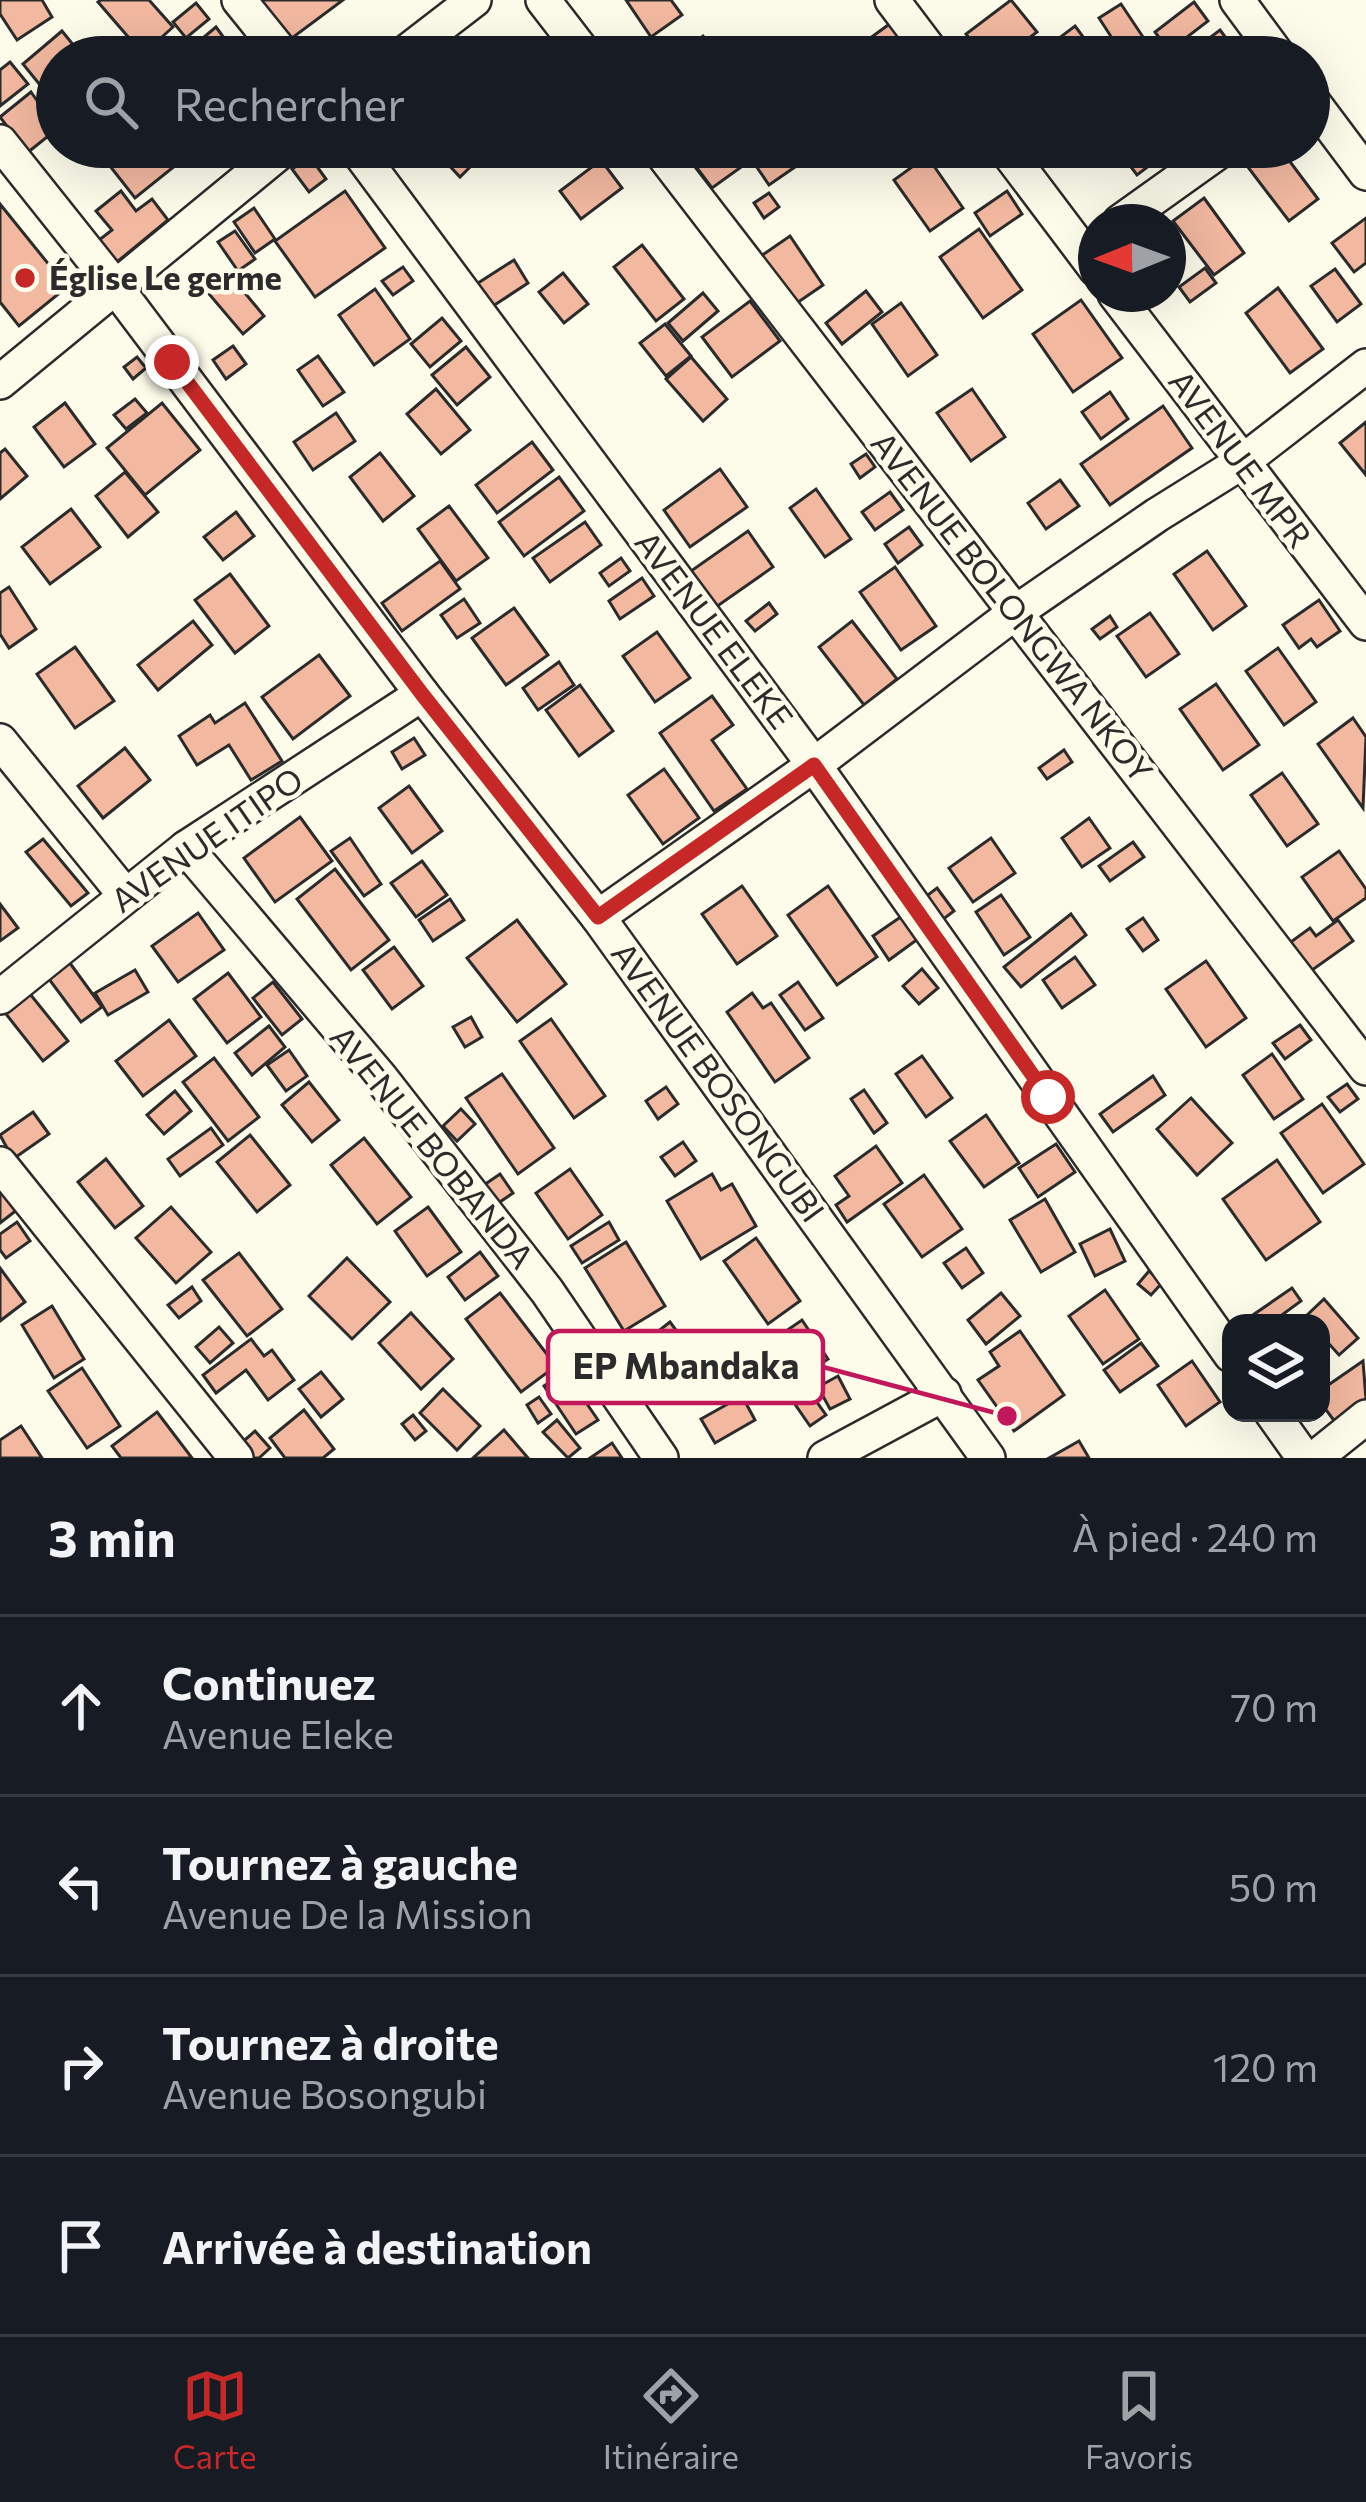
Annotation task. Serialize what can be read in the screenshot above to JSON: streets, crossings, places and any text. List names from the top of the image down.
{
  "streets": {
    "street": [
      "AVENUE MPR",
      "AVENUE BOLONGWA NKOY",
      "AVENUE ELEKE",
      "AVENUE ITIPO",
      "AVENUE BOSONGUBI",
      "AVENUE BOBANDA"
    ]
  },
  "crossings": [
    ["AVENUE ITIPO", "AVENUE BOSONGUBI"],
    ["AVENUE ITIPO", "AVENUE BOBANDA"]
  ],
  "places": ["Église Le germe", "EP Mbandaka"],
  "north": "left",
  "page": {
    "search": "Rechercher",
    "heading": ["3 min", "À pied · 240 m"],
    "list": [
      ["Continuez", "Avenue Eleke", "70 m"],
      ["Tournez à gauche", "Avenue De la Mission", "50 m"],
      ["Tournez à droite", "Avenue Bosongubi", "120 m"],
      "Arrivée à destination"
    ],
    "nav": ["Carte", "Itinéraire", "Favoris"]
  }
}
